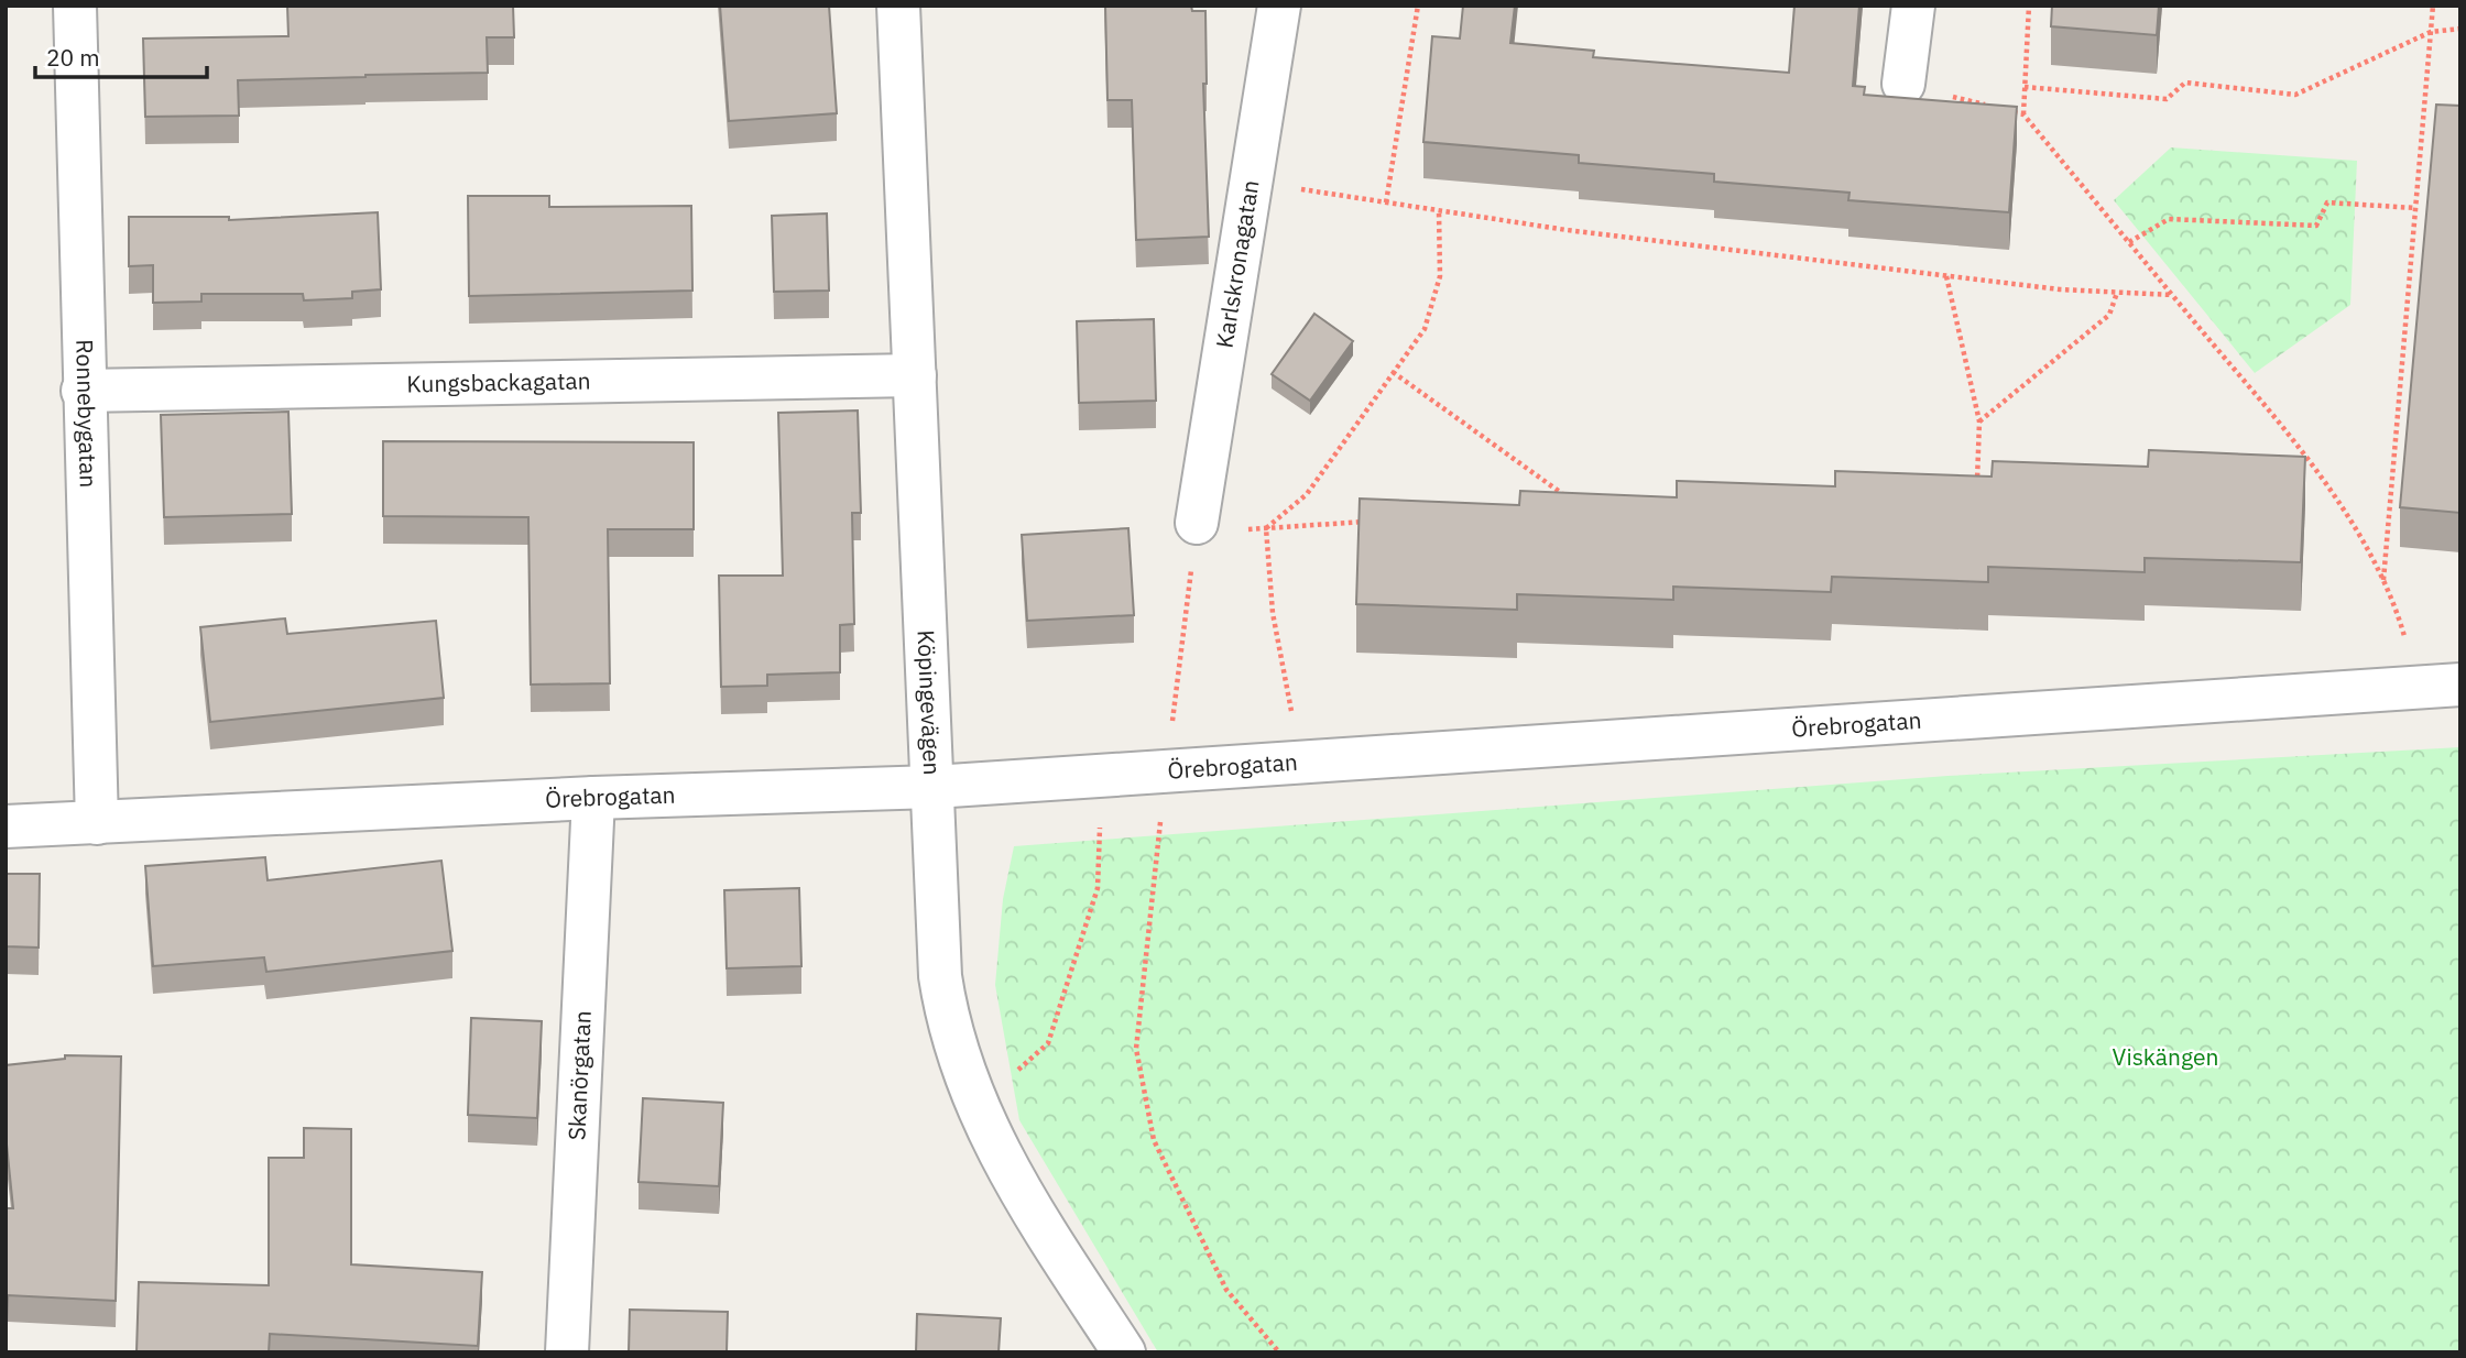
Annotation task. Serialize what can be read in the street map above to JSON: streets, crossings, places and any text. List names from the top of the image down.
{
  "streets": {
    "street": [
      "Karlskronagatan",
      "Kungsbackagatan",
      "Ronnebygatan",
      "Köpingevägen",
      "Örebrogatan",
      "Skanörgatan"
    ]
  },
  "crossings": [
    ["Kungsbackagatan", "Ronnebygatan"],
    ["Kungsbackagatan", "Köpingevägen"],
    ["Ronnebygatan", "Örebrogatan"],
    ["Köpingevägen", "Örebrogatan"],
    ["Örebrogatan", "Skanörgatan"]
  ],
  "parks": ["Viskängen"],
  "scale_bar": "20 m"
}
